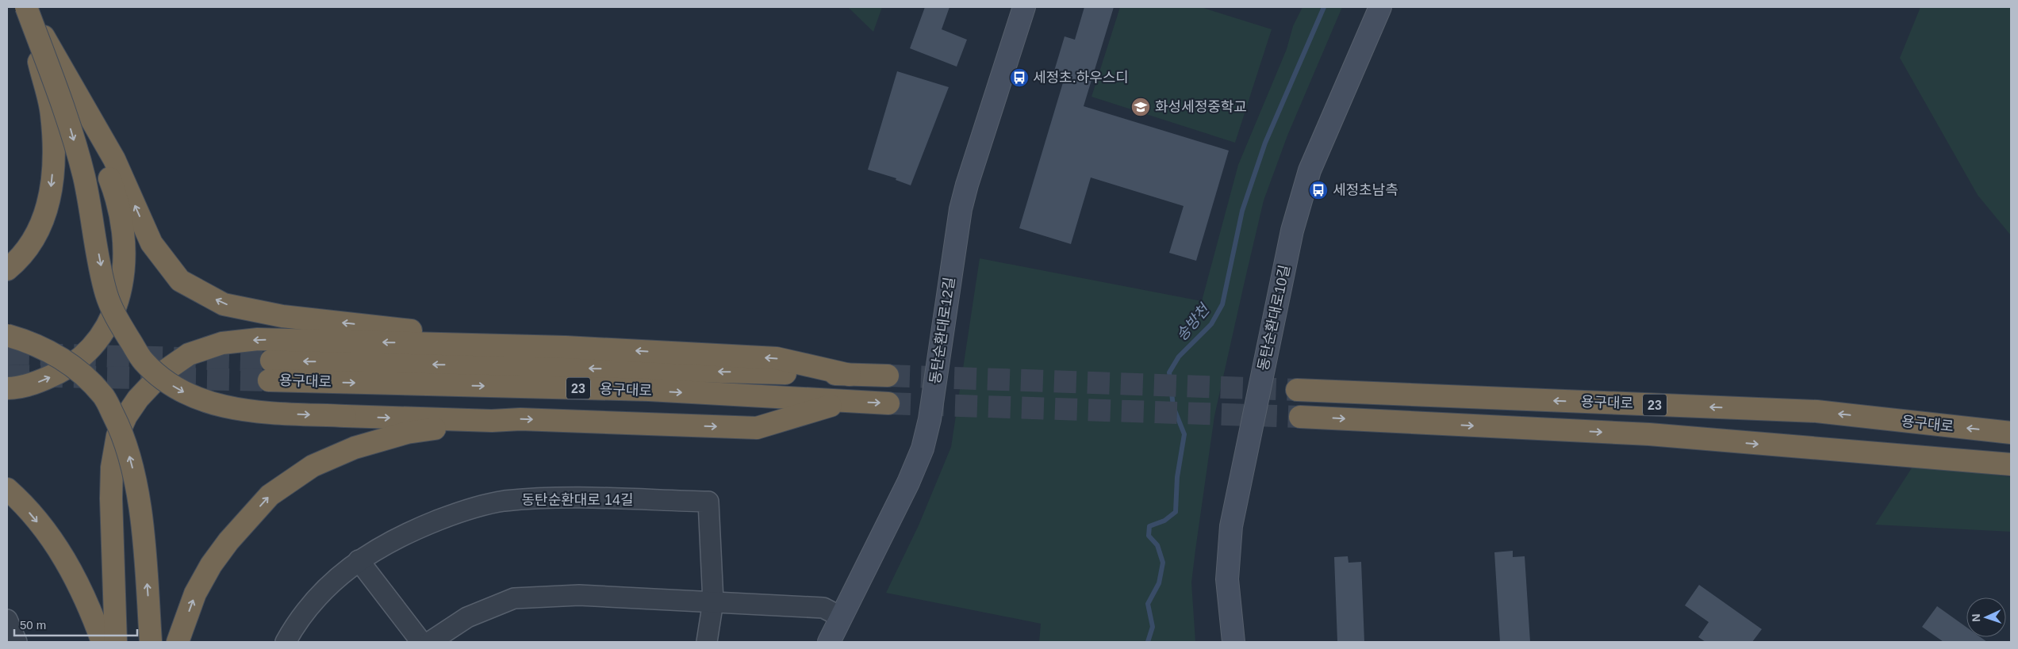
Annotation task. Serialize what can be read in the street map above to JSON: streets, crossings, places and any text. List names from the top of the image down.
{
  "streets": {
    "highway": ["용구대로", "23"],
    "street": ["동탄순환대로10길", "동탄순환대로12길", "동탄순환대로 14길"]
  },
  "water": ["송방천"],
  "places": {
    "bus stop": ["세정초.하우스디", "세정초남측"],
    "school or university": ["화성세정중학교"]
  },
  "scale_bar": "50 m",
  "north": "left"
}
